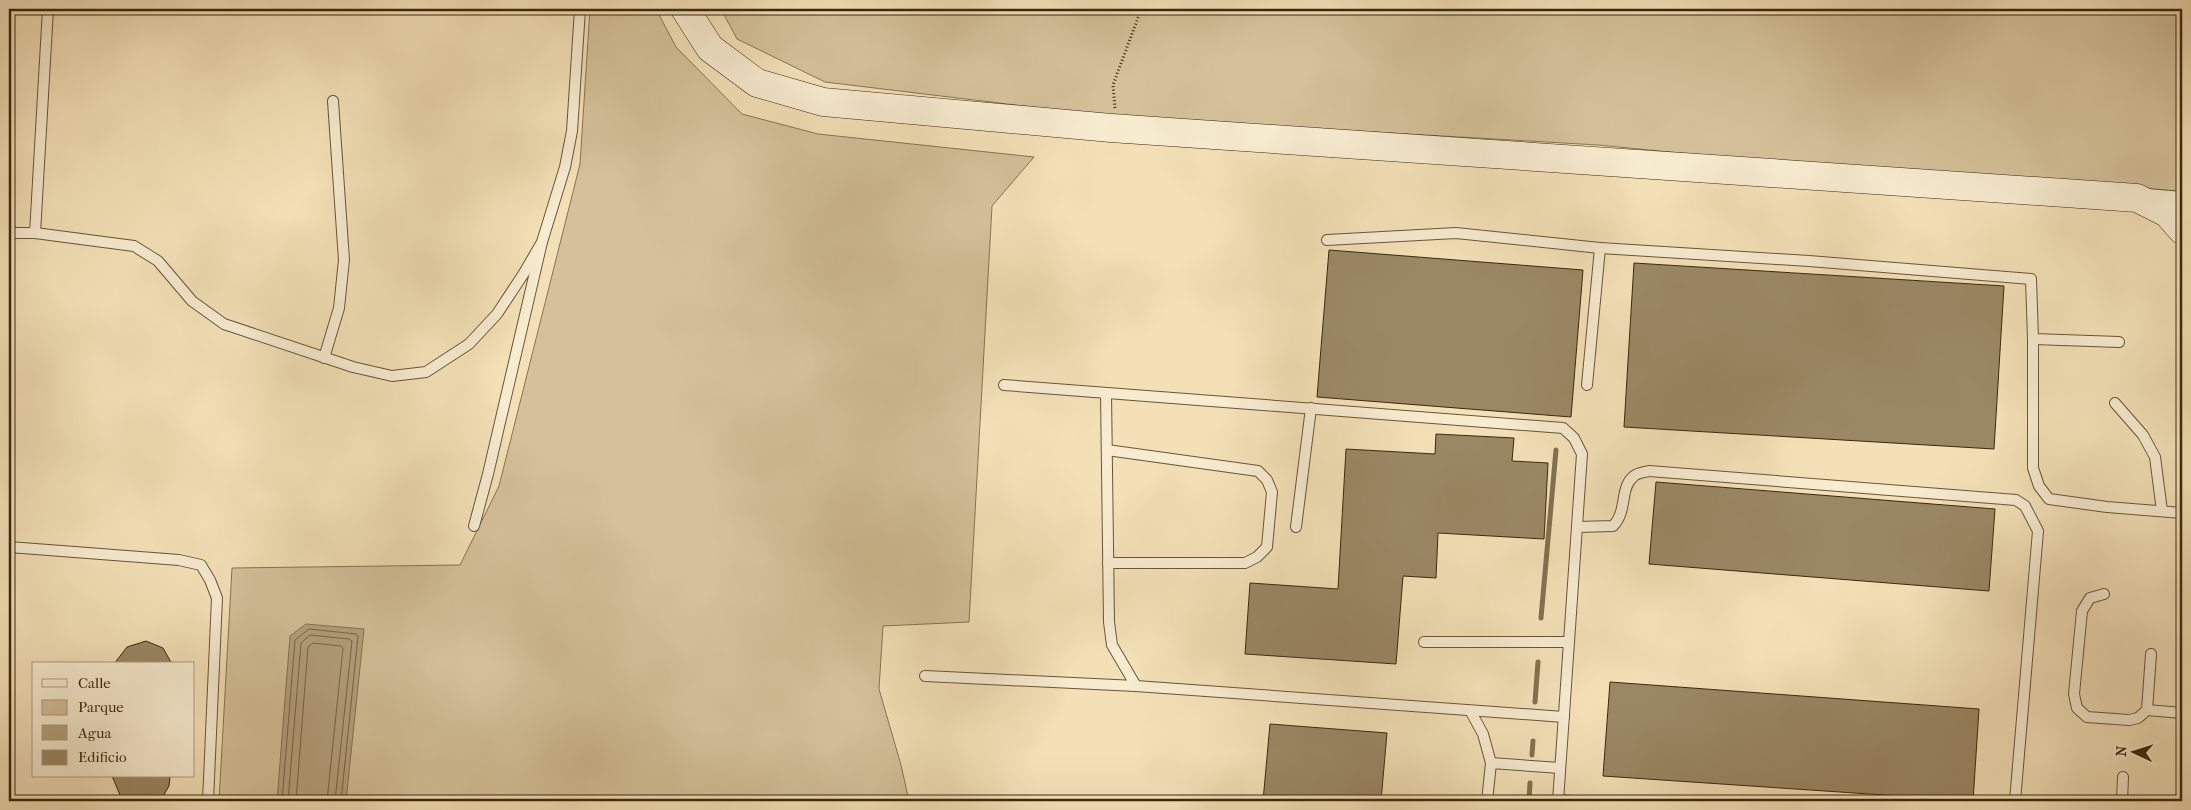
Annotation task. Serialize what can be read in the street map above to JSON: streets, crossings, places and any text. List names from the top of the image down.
{
  "legend": [
    "Calle",
    "Parque",
    "Agua",
    "Edificio"
  ],
  "north": "left"
}
